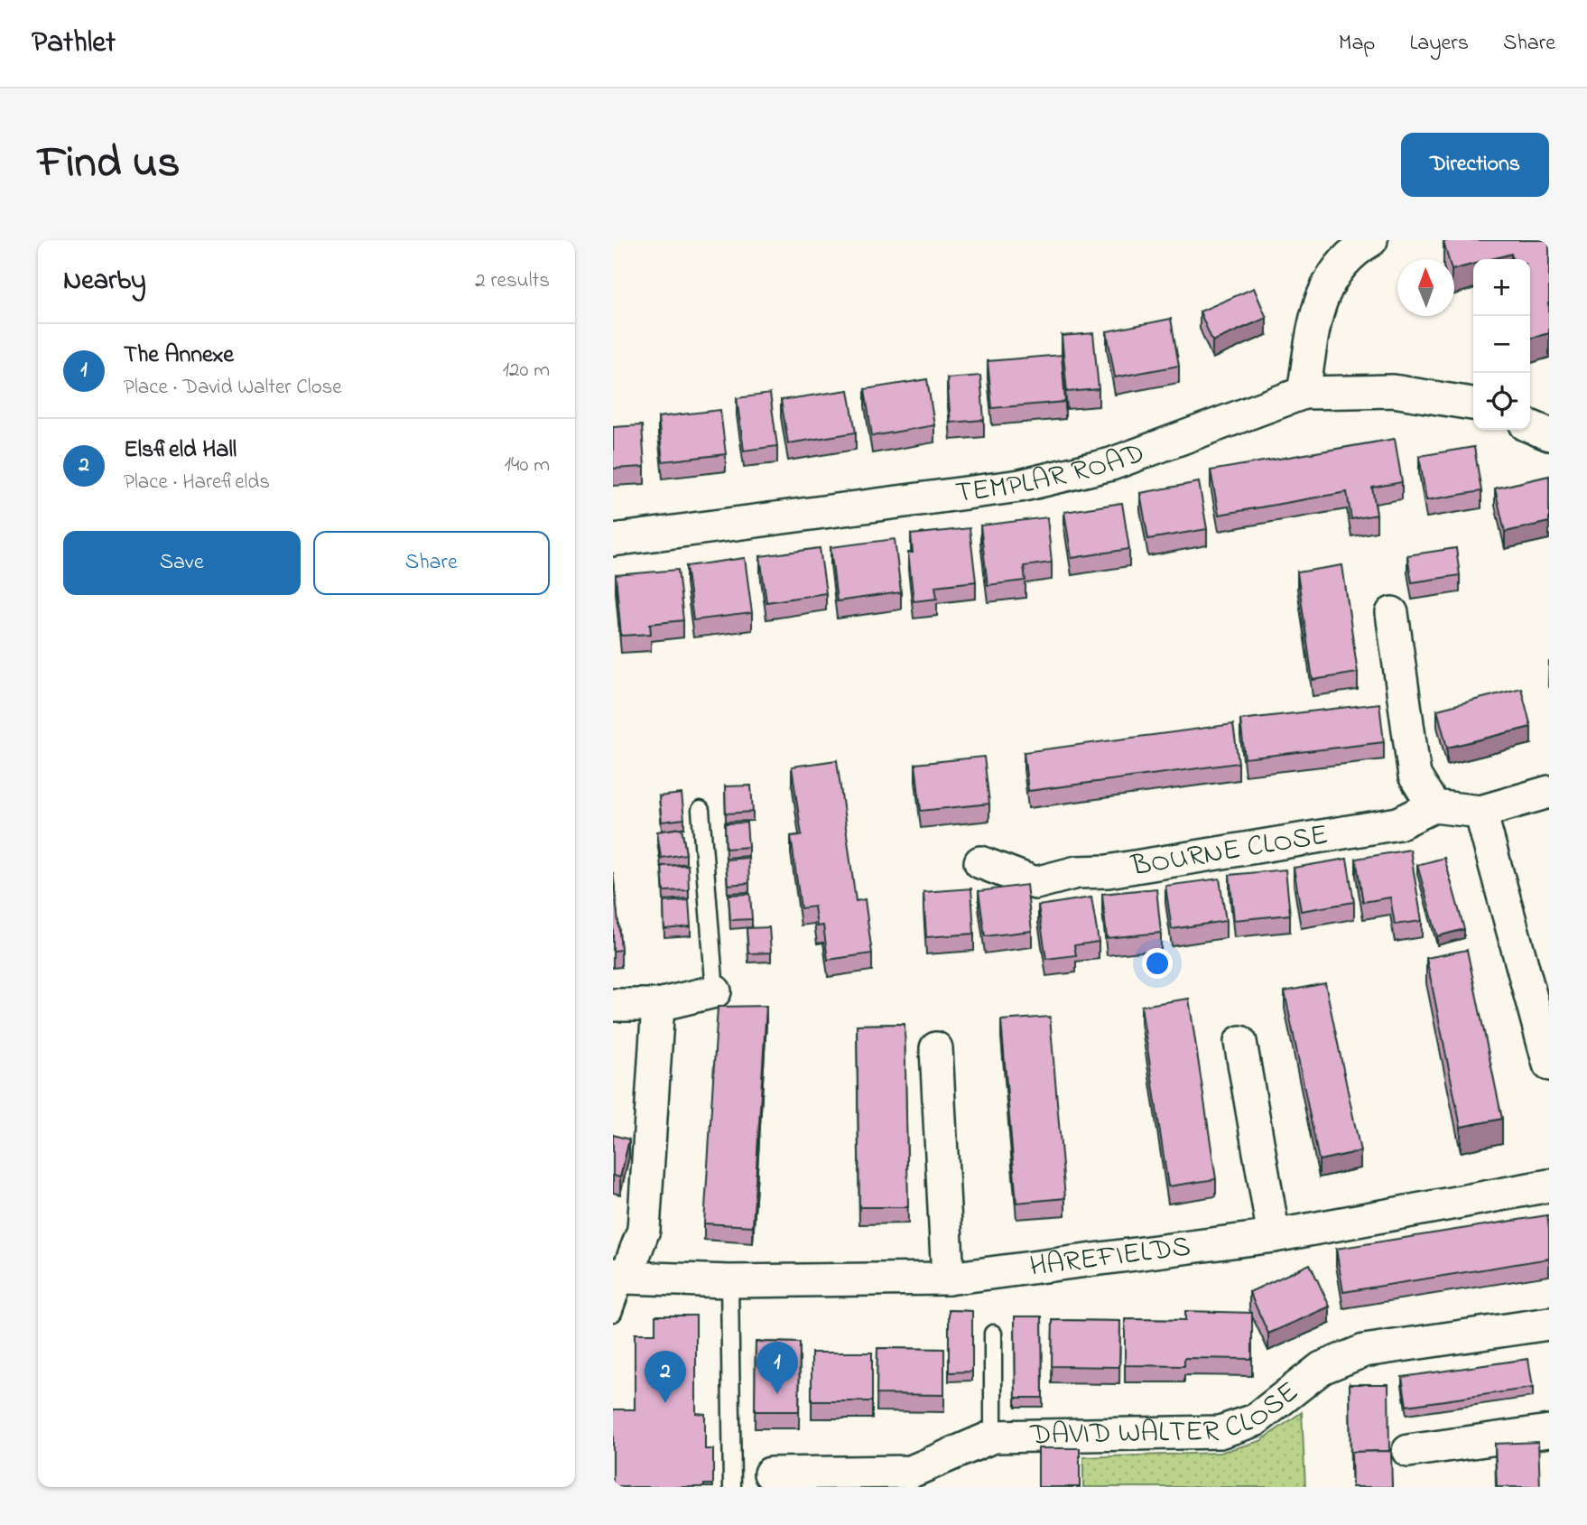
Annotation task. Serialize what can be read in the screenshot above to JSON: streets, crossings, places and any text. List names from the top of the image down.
{
  "streets": {
    "street": [
      "TEMPLAR ROAD",
      "BOURNE CLOSE",
      "HAREFIELDS",
      "DAVID WALTER CLOSE"
    ]
  },
  "north": "top",
  "page": {
    "header": "Pathlet",
    "nav": ["Map", "Layers", "Share"],
    "title": "Find us",
    "buttons": [
      "Directions",
      ["Save", "Share"]
    ],
    "heading": ["Nearby", "2 results"],
    "map_buttons": ["+", "−"],
    "list": [
      {
        "mark": "1",
        "name": "The Annexe",
        "note": "Place · David Walter Close",
        "value": "120 m"
      },
      {
        "mark": "2",
        "name": "Elsfield Hall",
        "note": "Place · Harefields",
        "value": "140 m"
      }
    ],
    "pins": ["1", "2"]
  }
}
